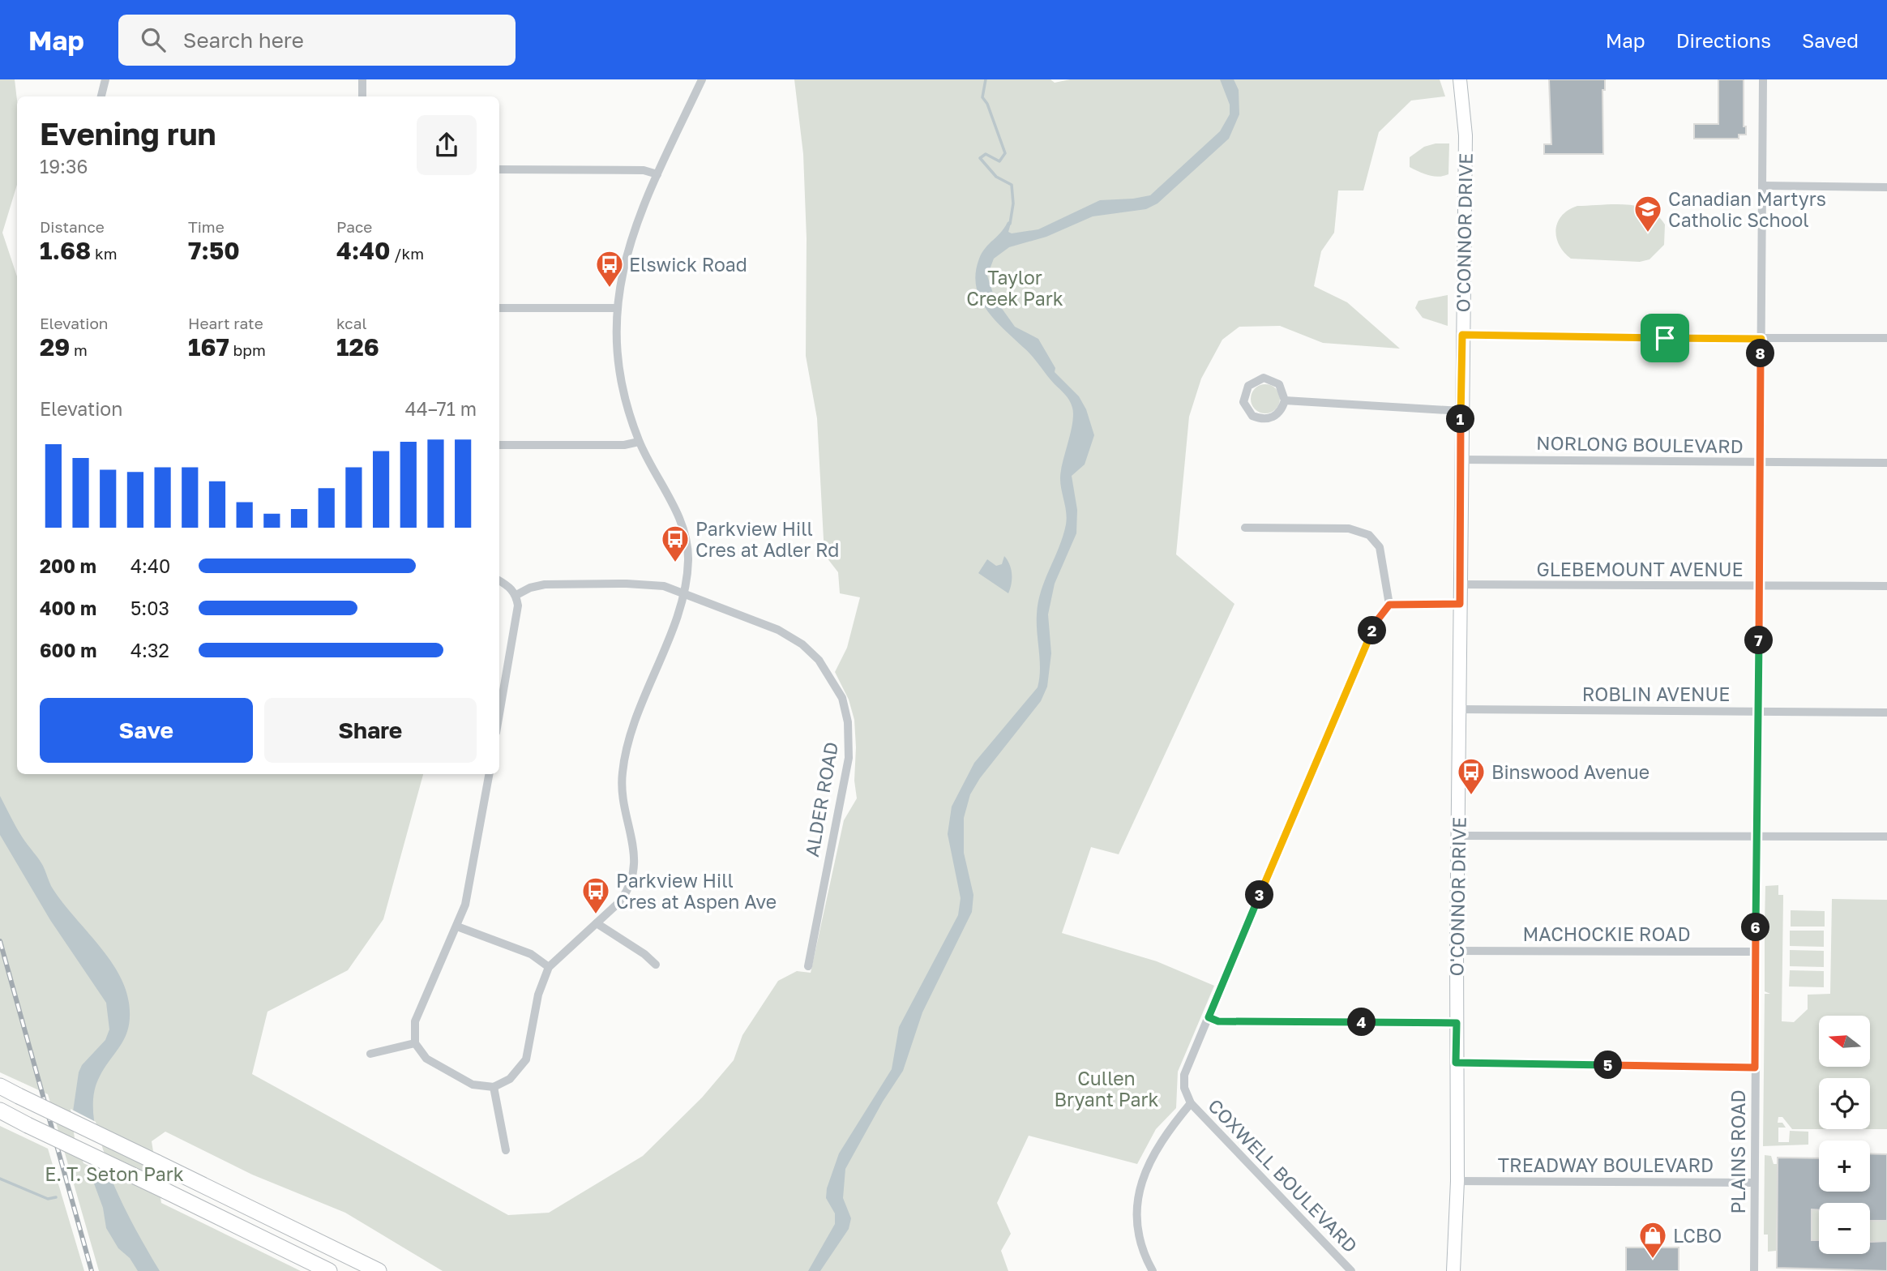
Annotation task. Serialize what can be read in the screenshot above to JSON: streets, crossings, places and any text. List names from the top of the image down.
{
  "streets": {
    "main road": ["O'CONNOR DRIVE"],
    "street": [
      "NORLONG BOULEVARD",
      "GLEBEMOUNT AVENUE",
      "ROBLIN AVENUE",
      "ALDER ROAD",
      "MACHOCKIE ROAD",
      "PLAINS ROAD",
      "TREADWAY BOULEVARD",
      "COXWELL BOULEVARD"
    ]
  },
  "crossings": [
    ["O'CONNOR DRIVE", "NORLONG BOULEVARD"],
    ["O'CONNOR DRIVE", "GLEBEMOUNT AVENUE"],
    ["O'CONNOR DRIVE", "ROBLIN AVENUE"],
    ["O'CONNOR DRIVE", "MACHOCKIE ROAD"],
    ["O'CONNOR DRIVE", "TREADWAY BOULEVARD"],
    ["NORLONG BOULEVARD", "PLAINS ROAD"],
    ["GLEBEMOUNT AVENUE", "PLAINS ROAD"],
    ["ROBLIN AVENUE", "PLAINS ROAD"],
    ["MACHOCKIE ROAD", "PLAINS ROAD"],
    ["PLAINS ROAD", "TREADWAY BOULEVARD"]
  ],
  "parks": ["Taylor Creek Park", "Cullen Bryant Park", "E. T. Seton Park"],
  "places": {
    "school or university": ["Canadian Martyrs Catholic School"],
    "bus stop": [
      "Elswick Road",
      "Parkview Hill Cres at Adler Rd",
      "Binswood Avenue",
      "Parkview Hill Cres at Aspen Ave"
    ],
    "shop": ["LCBO"]
  },
  "north": "left",
  "page": {
    "header": "Map",
    "search": "Search here",
    "nav": ["Map", "Directions", "Saved"],
    "heading": ["Evening run", "19:36"],
    "stats": [
      ["Distance", "1.68 km"],
      ["Time", "7:50"],
      ["Pace", "4:40 /km"],
      ["Elevation", "29 m"],
      ["Heart rate", "167 bpm"],
      ["kcal", "126"]
    ],
    "pins": [
      "8",
      "1",
      "2",
      "7",
      "3",
      "6",
      "4",
      "5"
    ],
    "chart": ["Elevation", "44–71 m"],
    "list": [
      {
        "name": "200 m",
        "note": "4:40"
      },
      {
        "name": "400 m",
        "note": "5:03"
      },
      {
        "name": "600 m",
        "note": "4:32"
      }
    ],
    "buttons": ["Save", "Share"],
    "map_buttons": ["+", "−"]
  }
}
